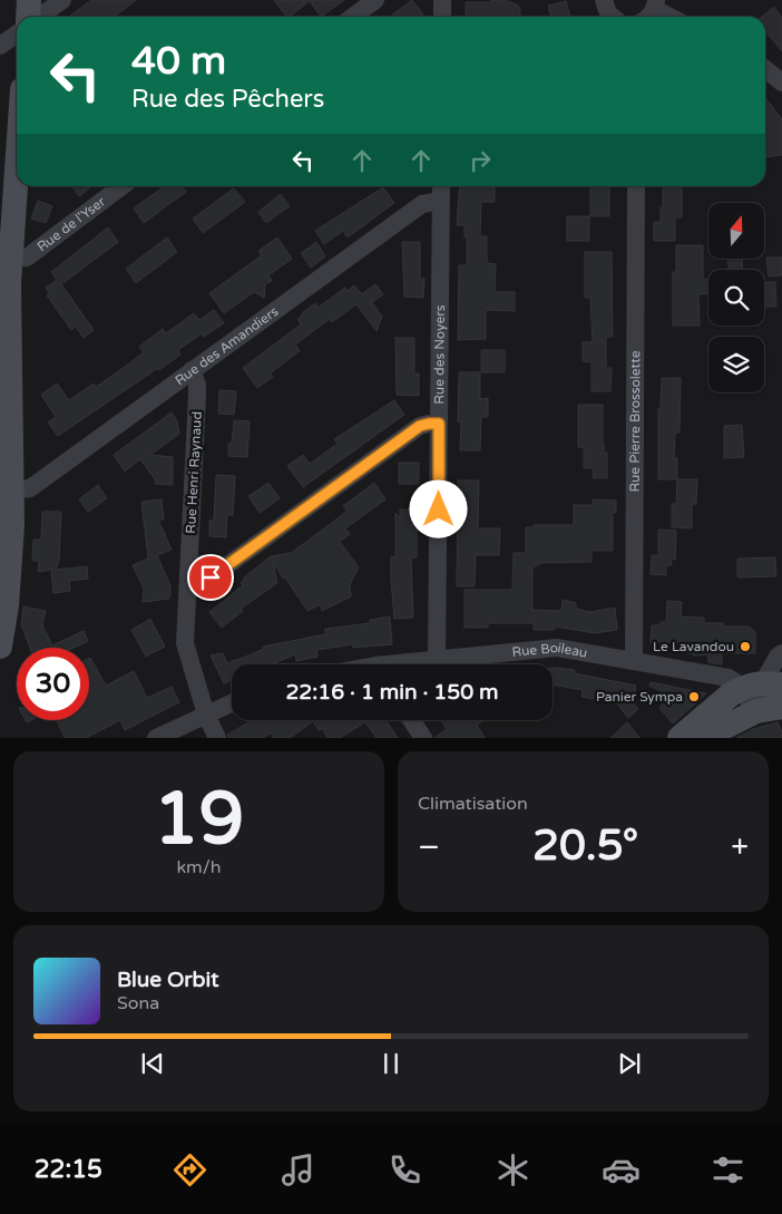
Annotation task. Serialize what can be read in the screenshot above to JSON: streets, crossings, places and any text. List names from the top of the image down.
{
  "streets": {
    "street": [
      "Rue de l'Yser",
      "Rue des Amandiers",
      "Rue des Noyers",
      "Rue Pierre Brossolette",
      "Rue Henri Raynaud",
      "Rue Boileau"
    ]
  },
  "crossings": [
    ["Rue des Amandiers", "Rue des Noyers"],
    ["Rue des Amandiers", "Rue Henri Raynaud"],
    ["Rue des Noyers", "Rue Boileau"],
    ["Rue Pierre Brossolette", "Rue Boileau"]
  ],
  "places": ["Le Lavandou", "Panier Sympa"],
  "north": "top",
  "page": {
    "turn": ["40 m", "Rue des Pêchers"],
    "limit": "30",
    "trip": "22:16 · 1 min · 150 m",
    "tile": [
      ["19", "km/h"],
      "Climatisation"
    ],
    "heat": ["−", "20.5°", "+"],
    "song": ["Blue Orbit", "Sona"],
    "tabs": "22:15"
  }
}
